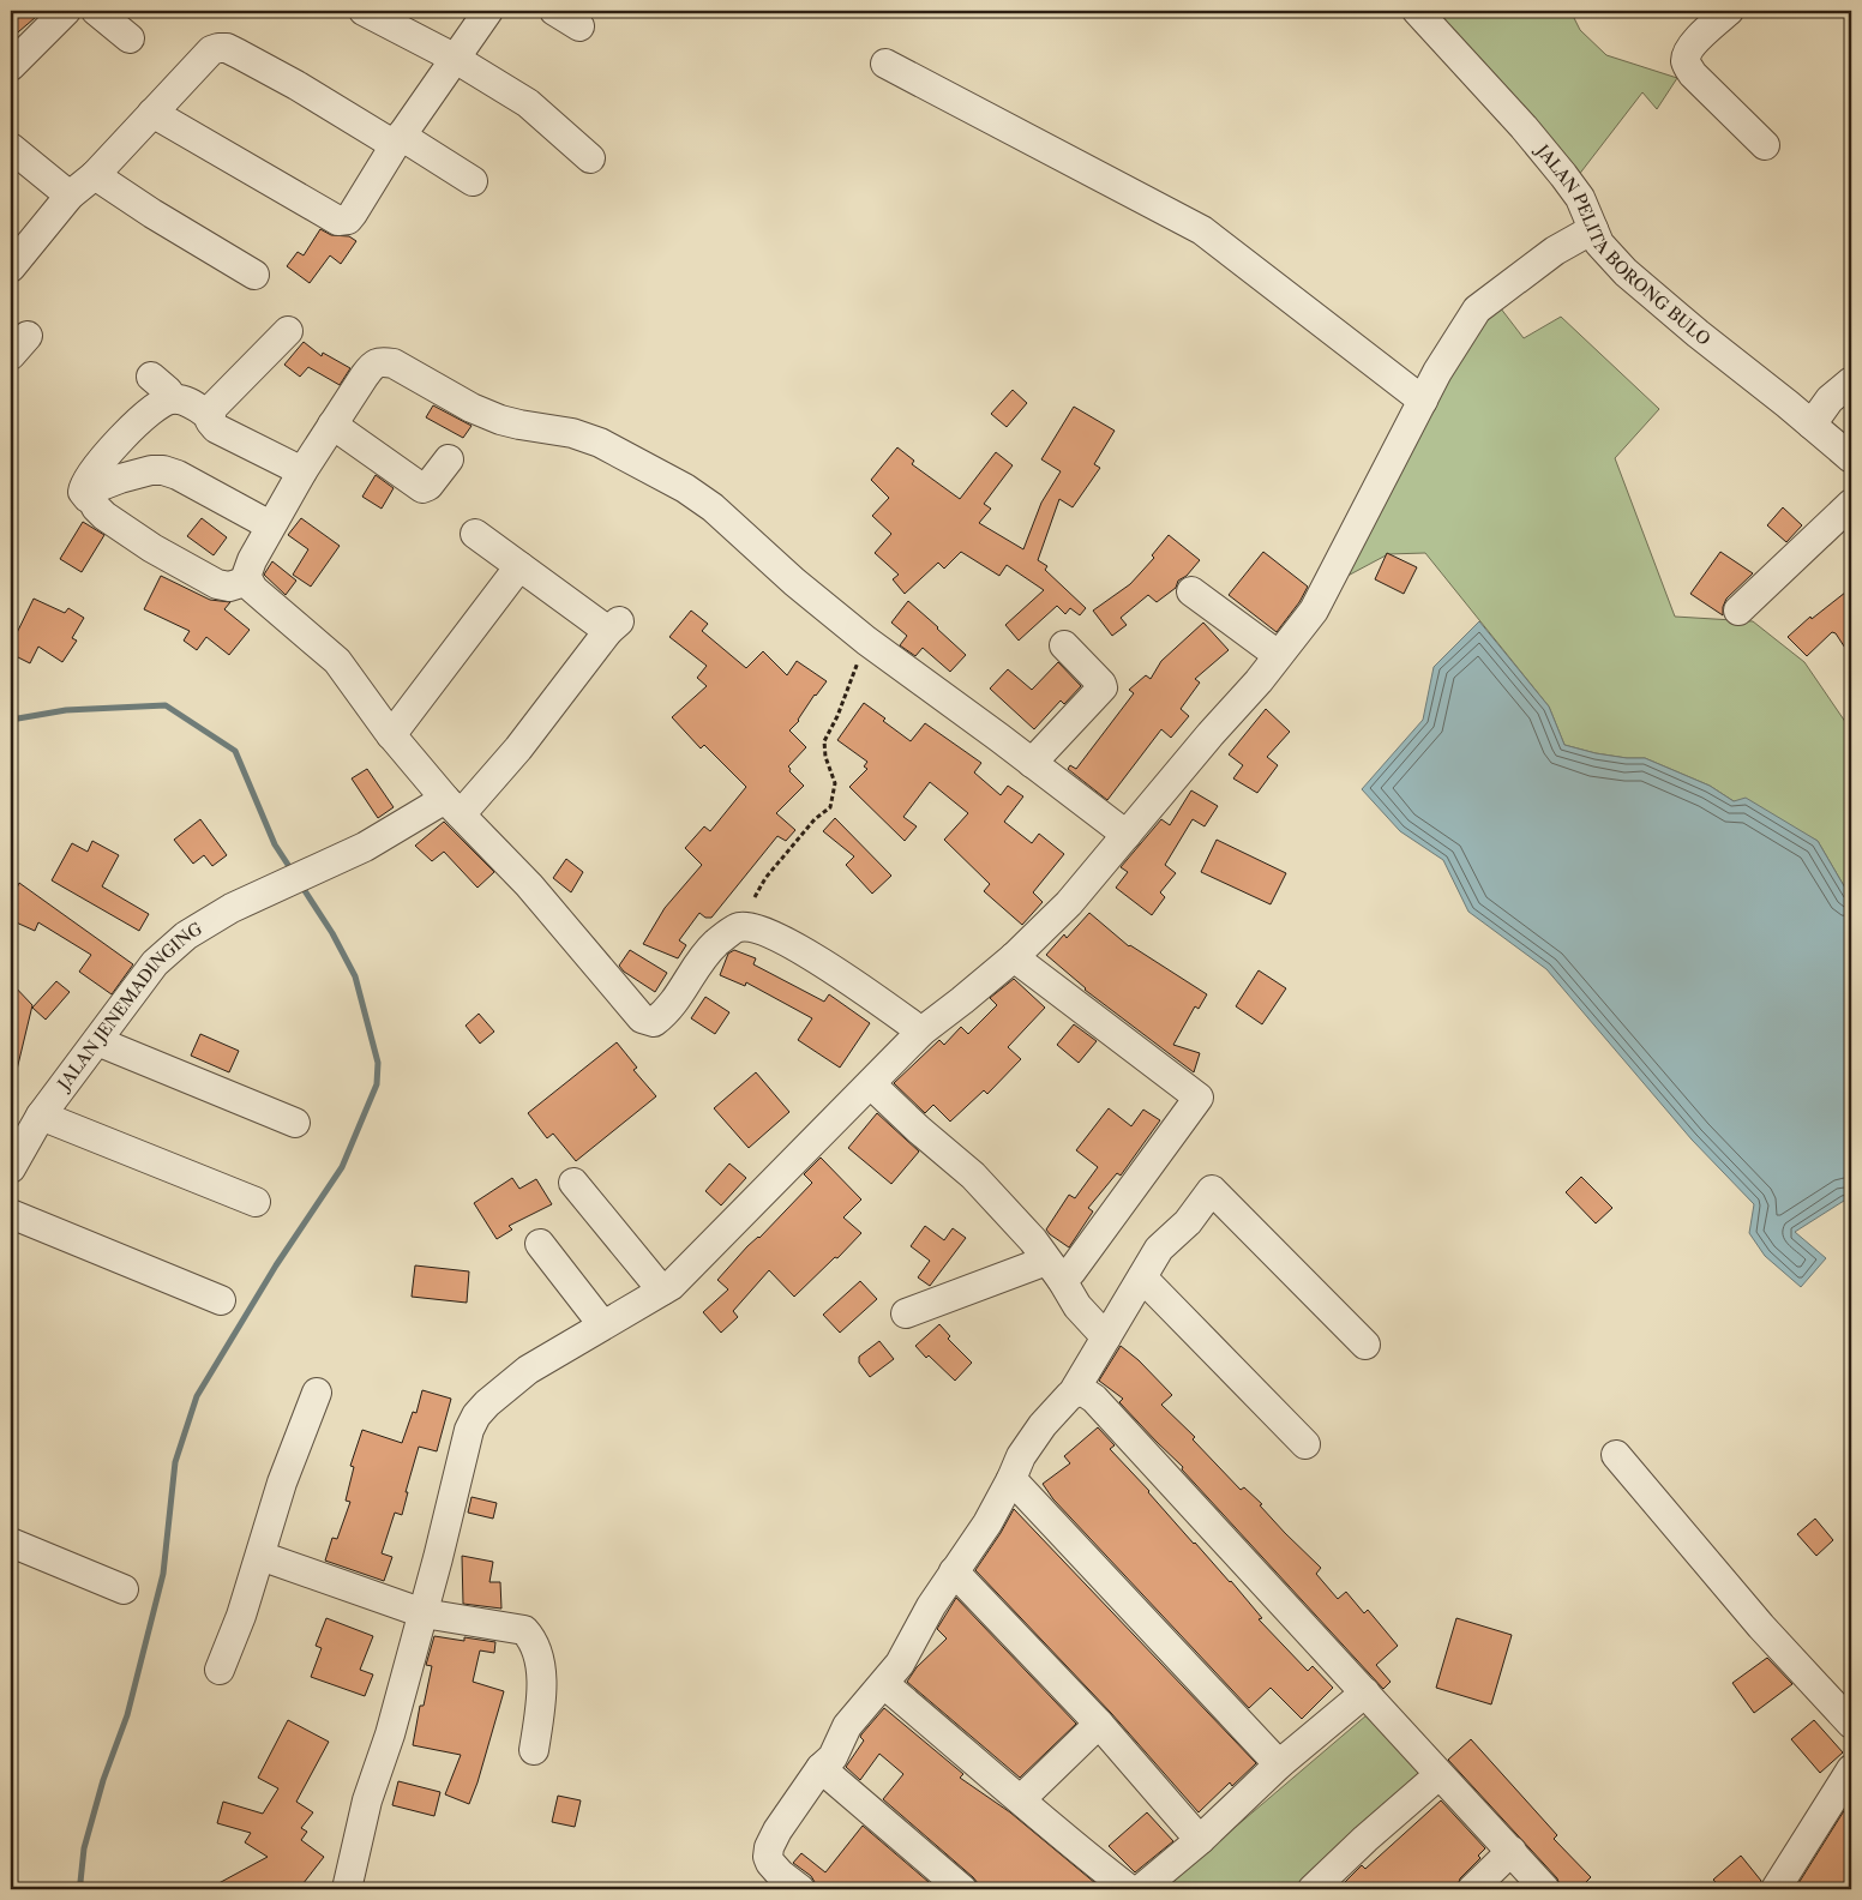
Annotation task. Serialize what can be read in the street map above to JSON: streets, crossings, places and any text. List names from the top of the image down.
{
  "streets": {
    "street": ["JALAN PELITA BORONG BULO", "JALAN JENEMADINGING"]
  }
}
